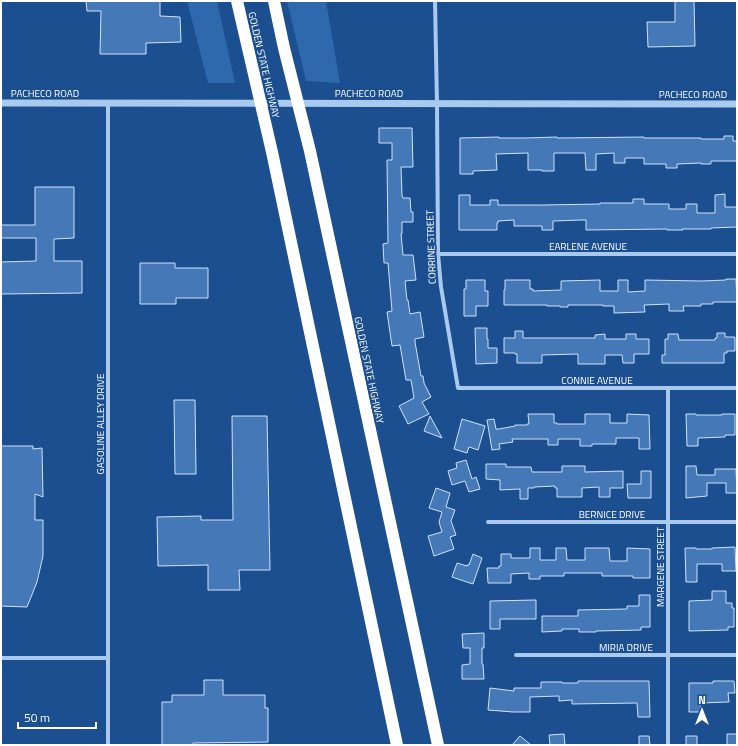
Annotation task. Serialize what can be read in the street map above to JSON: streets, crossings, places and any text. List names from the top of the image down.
{
  "streets": {
    "highway": ["GOLDEN STATE HIGHWAY"],
    "street": [
      "PACHECO ROAD",
      "EARLENE AVENUE",
      "CORRINE STREET",
      "CONNIE AVENUE",
      "GASOLINE ALLEY DRIVE",
      "BERNICE DRIVE",
      "MARGENE STREET",
      "MIRIA DRIVE"
    ]
  },
  "crossings": [
    ["PACHECO ROAD", "CORRINE STREET"],
    ["PACHECO ROAD", "GASOLINE ALLEY DRIVE"],
    ["EARLENE AVENUE", "CORRINE STREET"],
    ["CORRINE STREET", "CONNIE AVENUE"],
    ["CONNIE AVENUE", "MARGENE STREET"],
    ["BERNICE DRIVE", "MARGENE STREET"],
    ["MARGENE STREET", "MIRIA DRIVE"]
  ],
  "scale_bar": "50 m",
  "north": "top"
}
